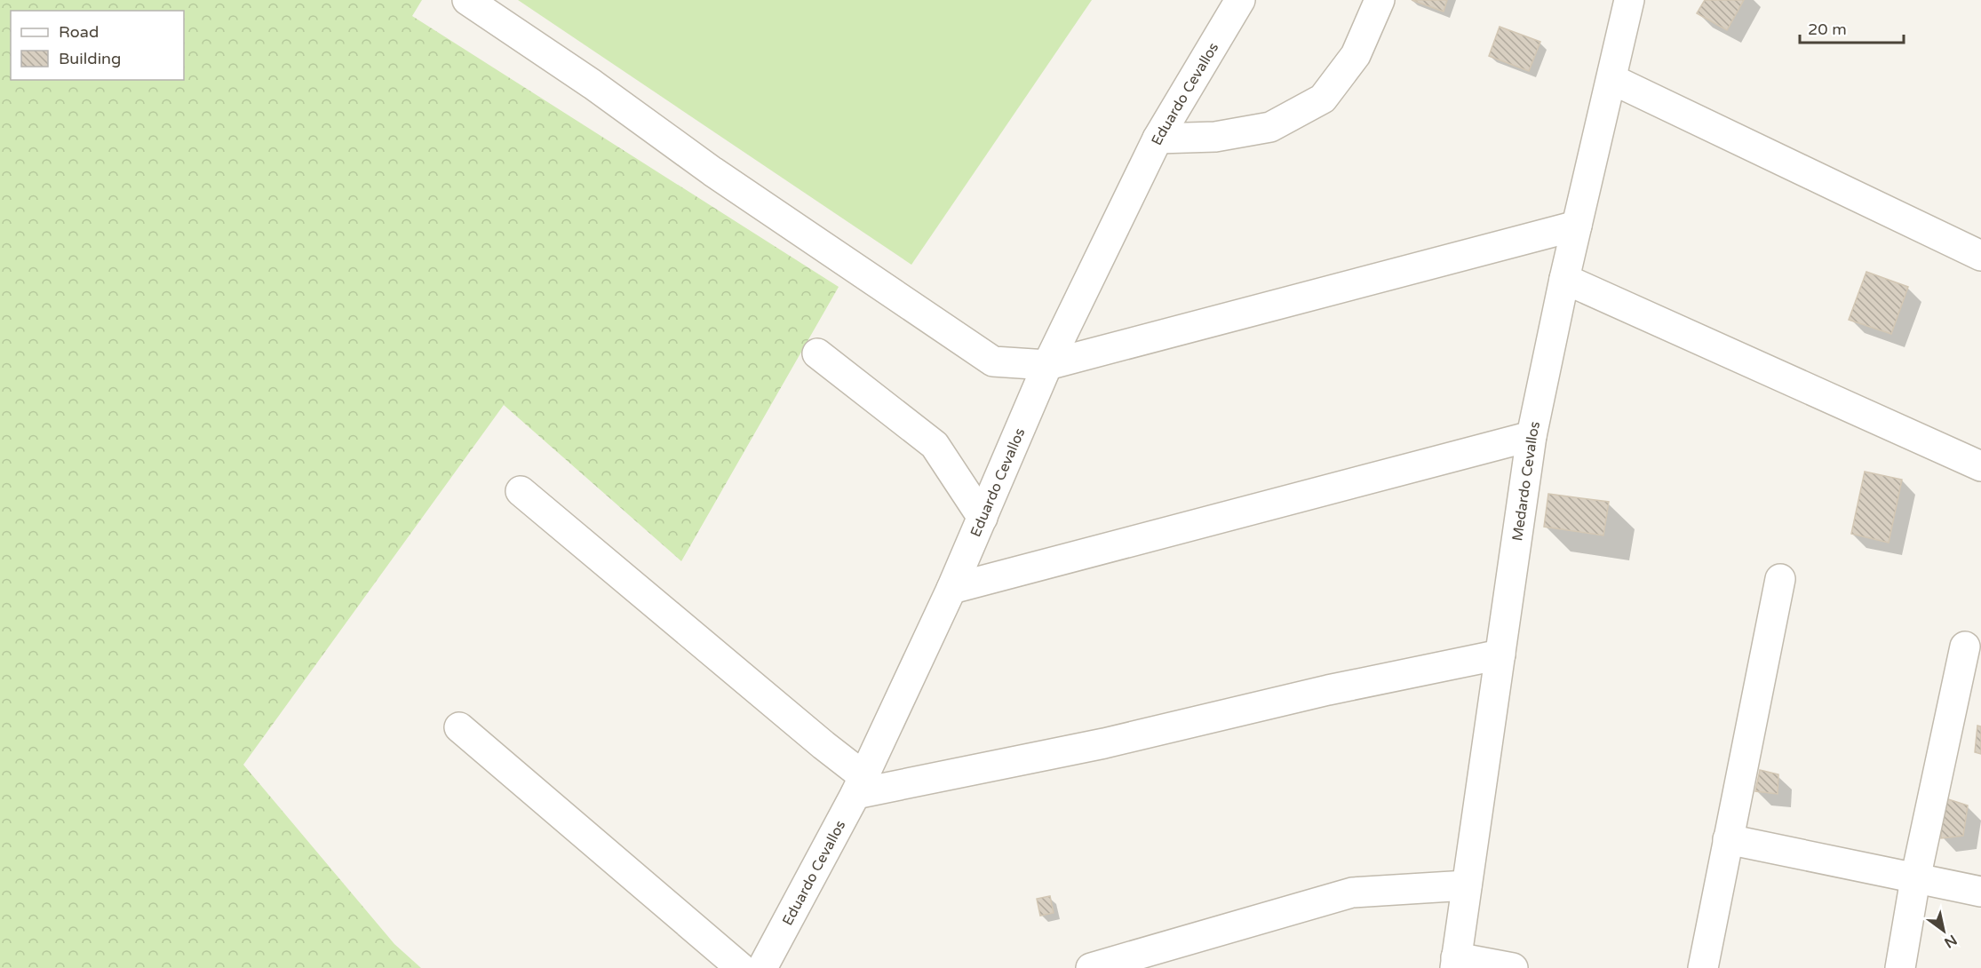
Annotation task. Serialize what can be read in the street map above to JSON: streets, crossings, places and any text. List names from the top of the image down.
{
  "streets": {
    "street": ["Eduardo Cevallos", "Medardo Cevallos"]
  },
  "legend": ["Road", "Building"],
  "scale_bar": "20 m",
  "north": "bottom right"
}
